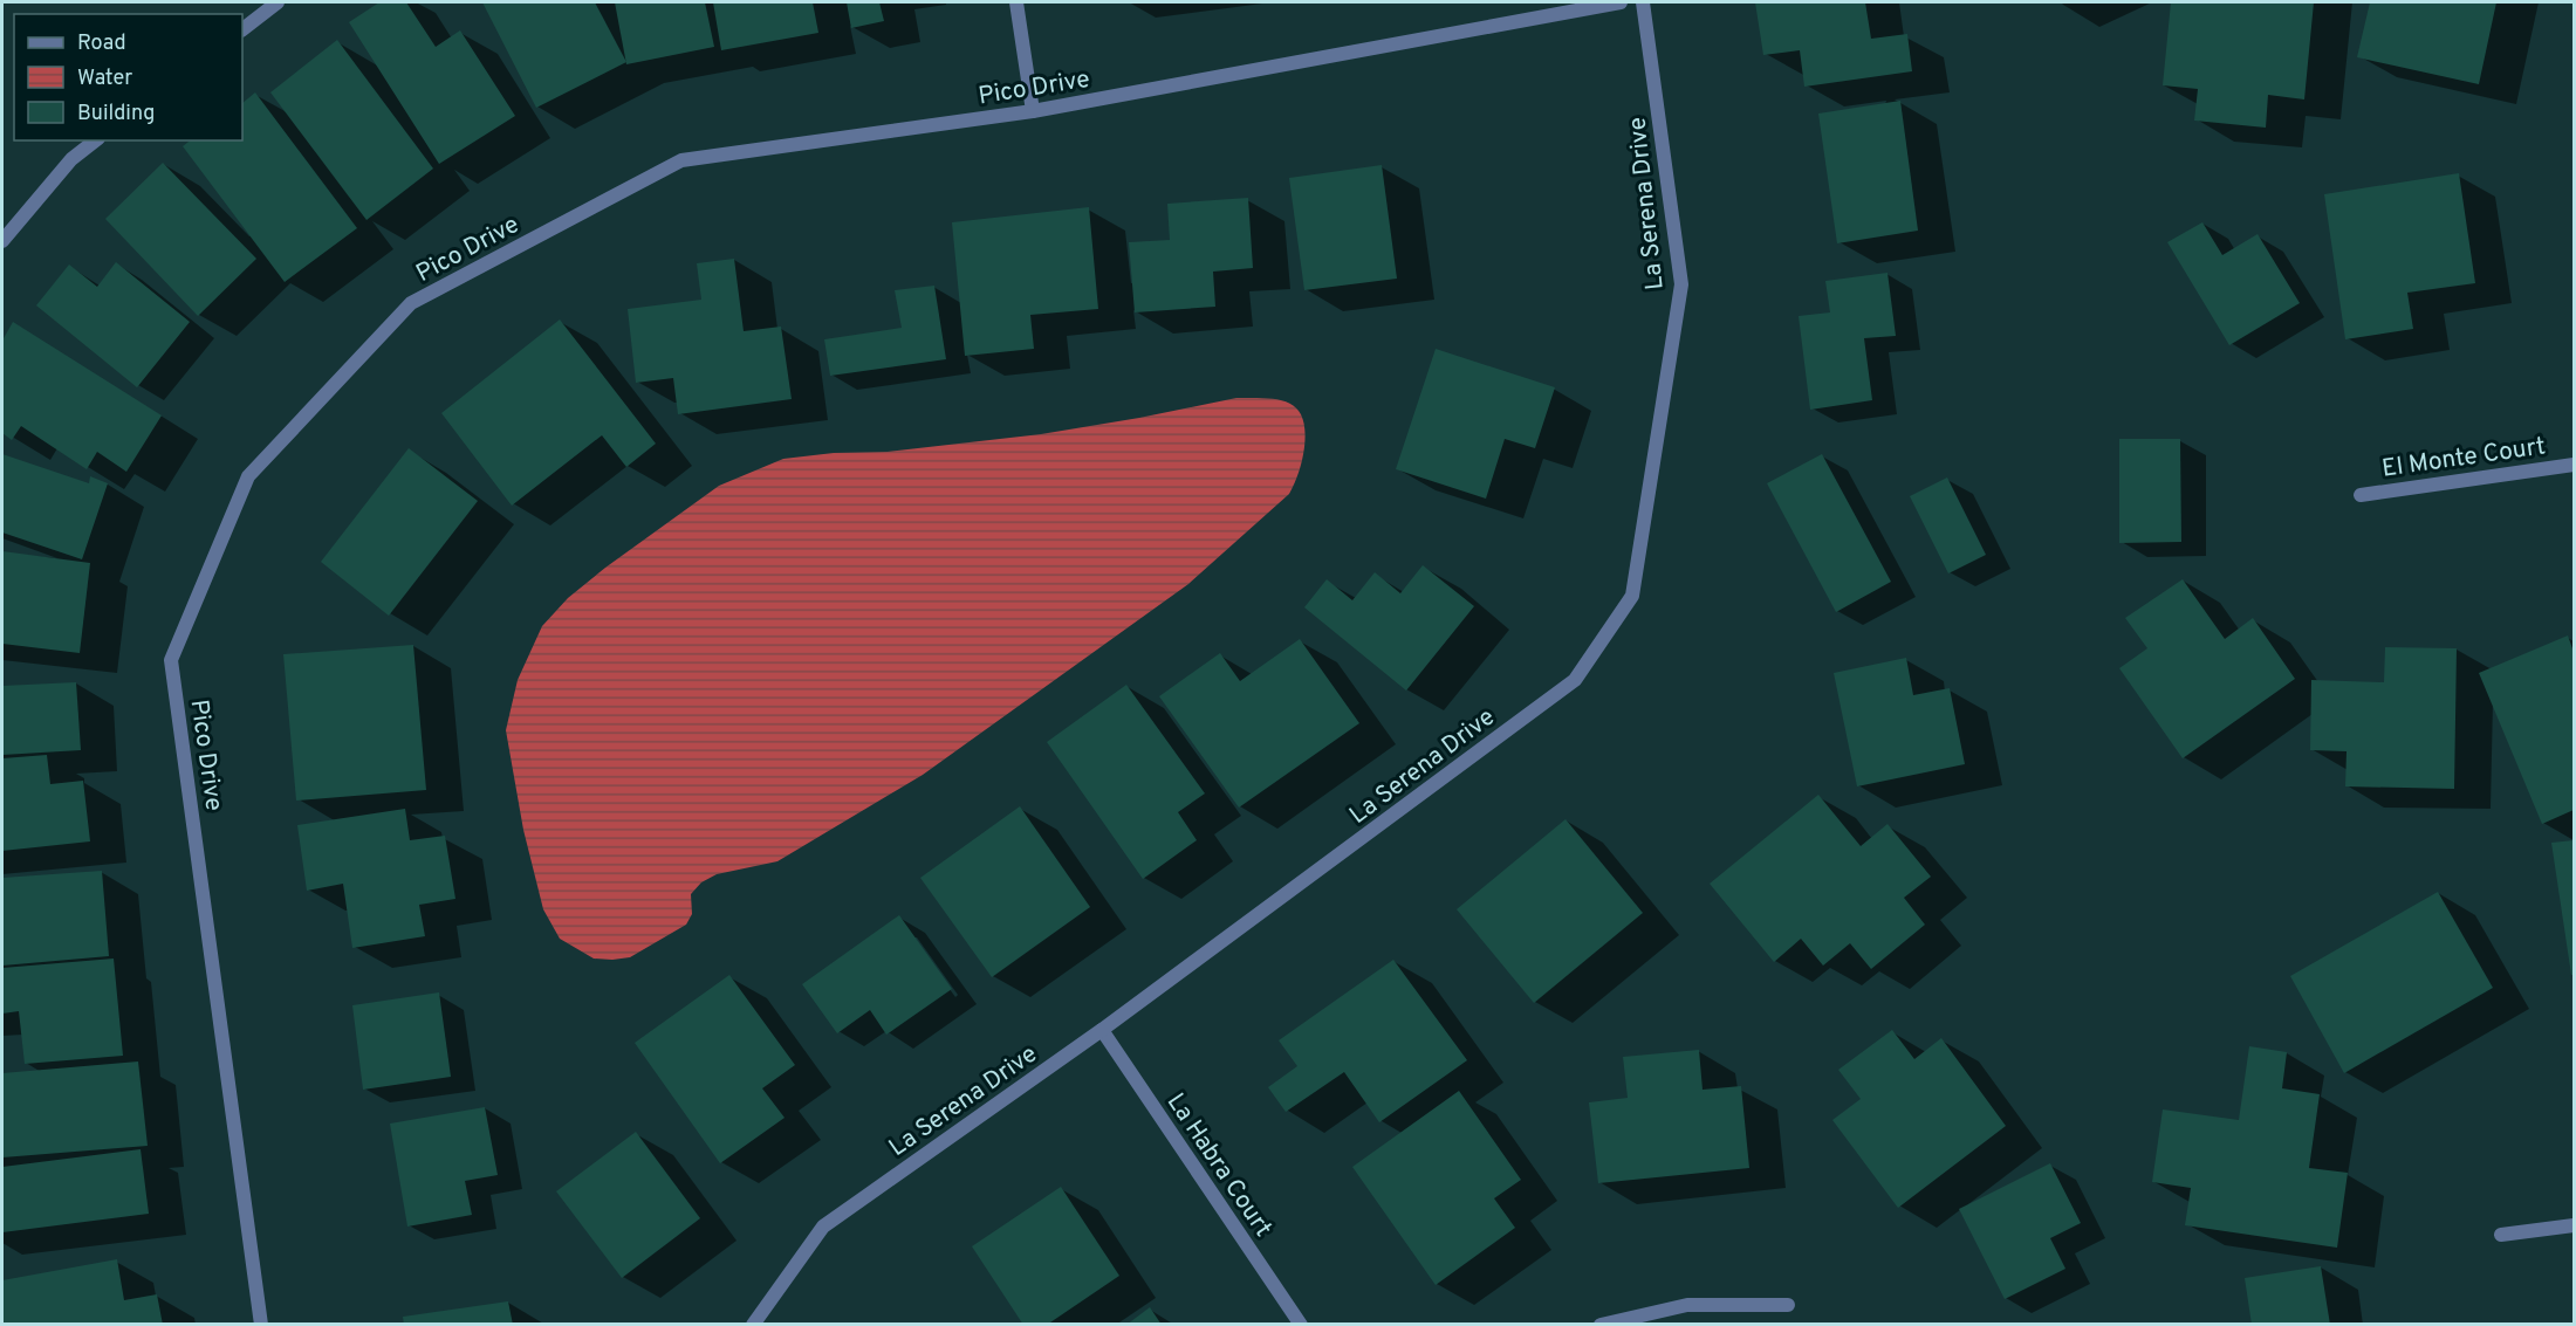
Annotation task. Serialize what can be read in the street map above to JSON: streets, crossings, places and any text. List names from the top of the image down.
{
  "streets": {
    "street": [
      "Pico Drive",
      "La Serena Drive",
      "El Monte Court",
      "La Habra Court"
    ]
  },
  "crossings": [
    ["La Serena Drive", "La Habra Court"]
  ],
  "legend": ["Road", "Water", "Building"]
}
